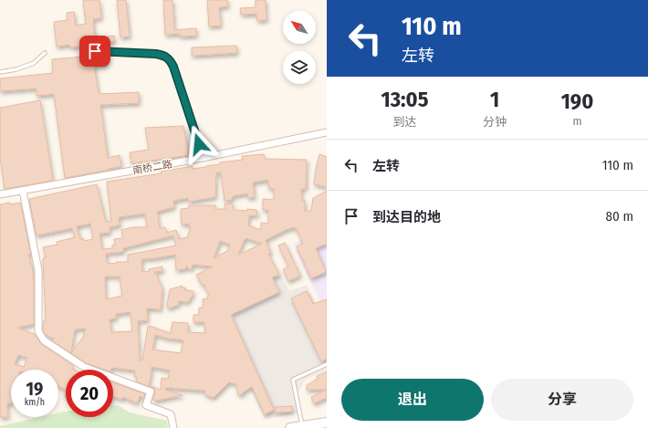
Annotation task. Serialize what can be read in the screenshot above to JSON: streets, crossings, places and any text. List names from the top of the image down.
{
  "streets": {
    "street": ["南桥二路"]
  },
  "north": "top left",
  "page": {
    "turn": ["110 m", "左转"],
    "eta": [
      "13:05",
      "到达",
      "1",
      "分钟",
      "190",
      "m"
    ],
    "list": [
      {
        "name": "左转",
        "value": "110 m"
      },
      {
        "name": "到达目的地",
        "value": "80 m"
      }
    ],
    "speed": "19 km/h",
    "limit": "20",
    "buttons": ["退出", "分享"]
  }
}
